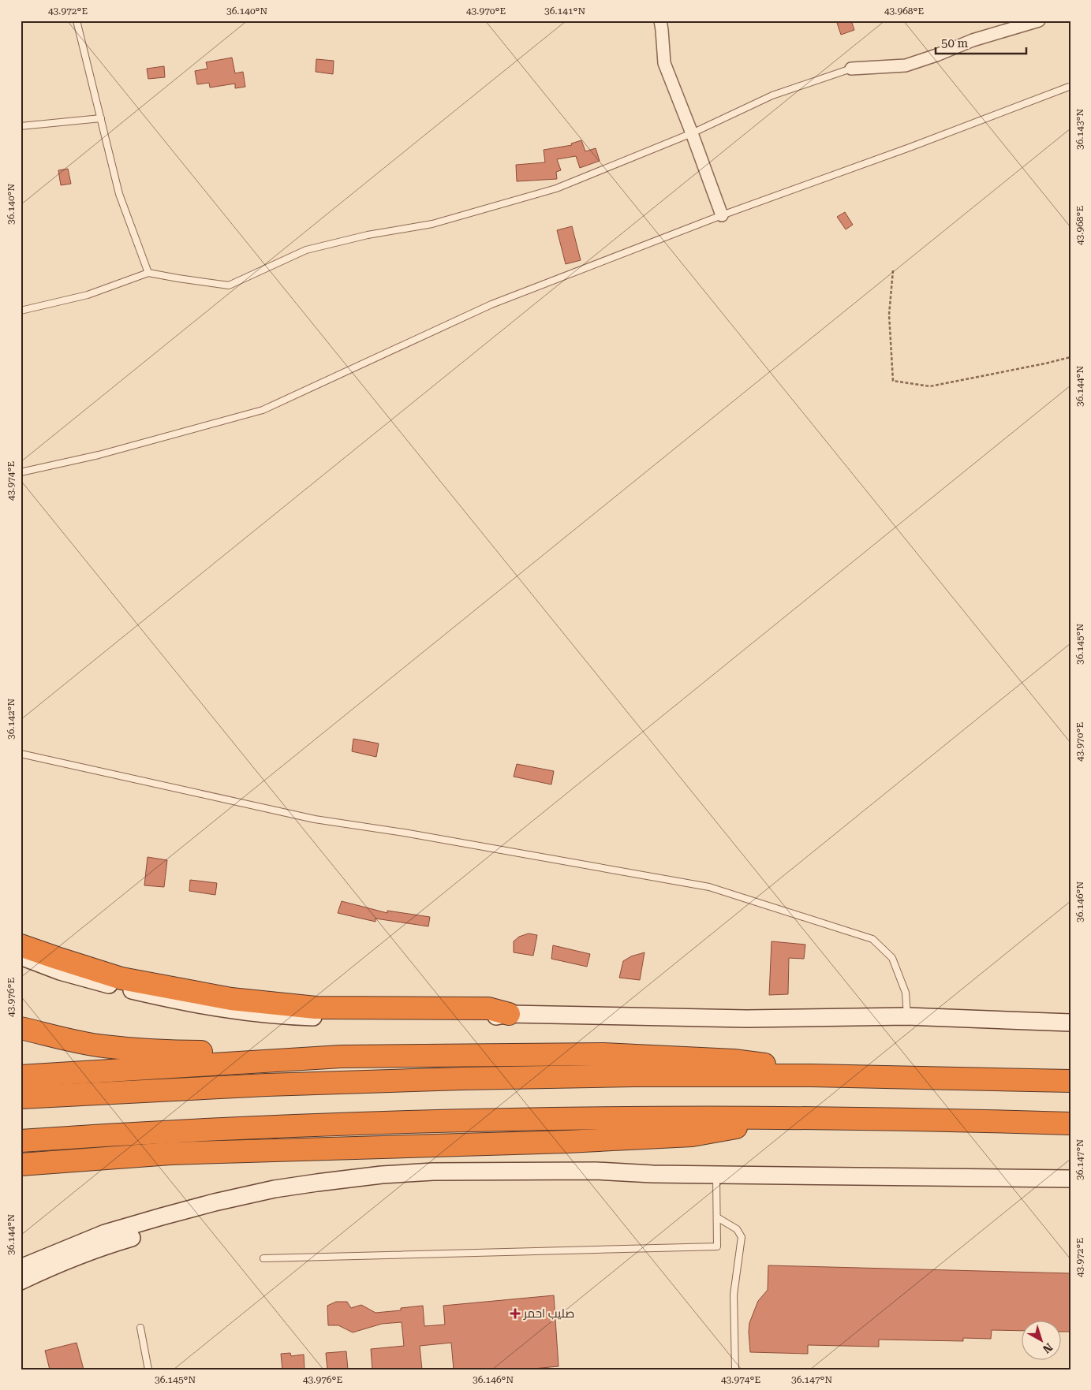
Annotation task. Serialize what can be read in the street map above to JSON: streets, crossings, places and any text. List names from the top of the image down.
{
  "places": {
    "health": ["صلیب احمر"]
  },
  "scale_bar": "50 m",
  "north": "bottom right",
  "coordinates": [
    "43.972°E",
    "36.140°N",
    "43.970°E",
    "36.141°N",
    "43.968°E",
    "36.143°N",
    "36.144°N",
    "43.974°E",
    "36.145°N",
    "36.142°N",
    "36.146°N",
    "43.976°E",
    "36.147°N"
  ]
}
